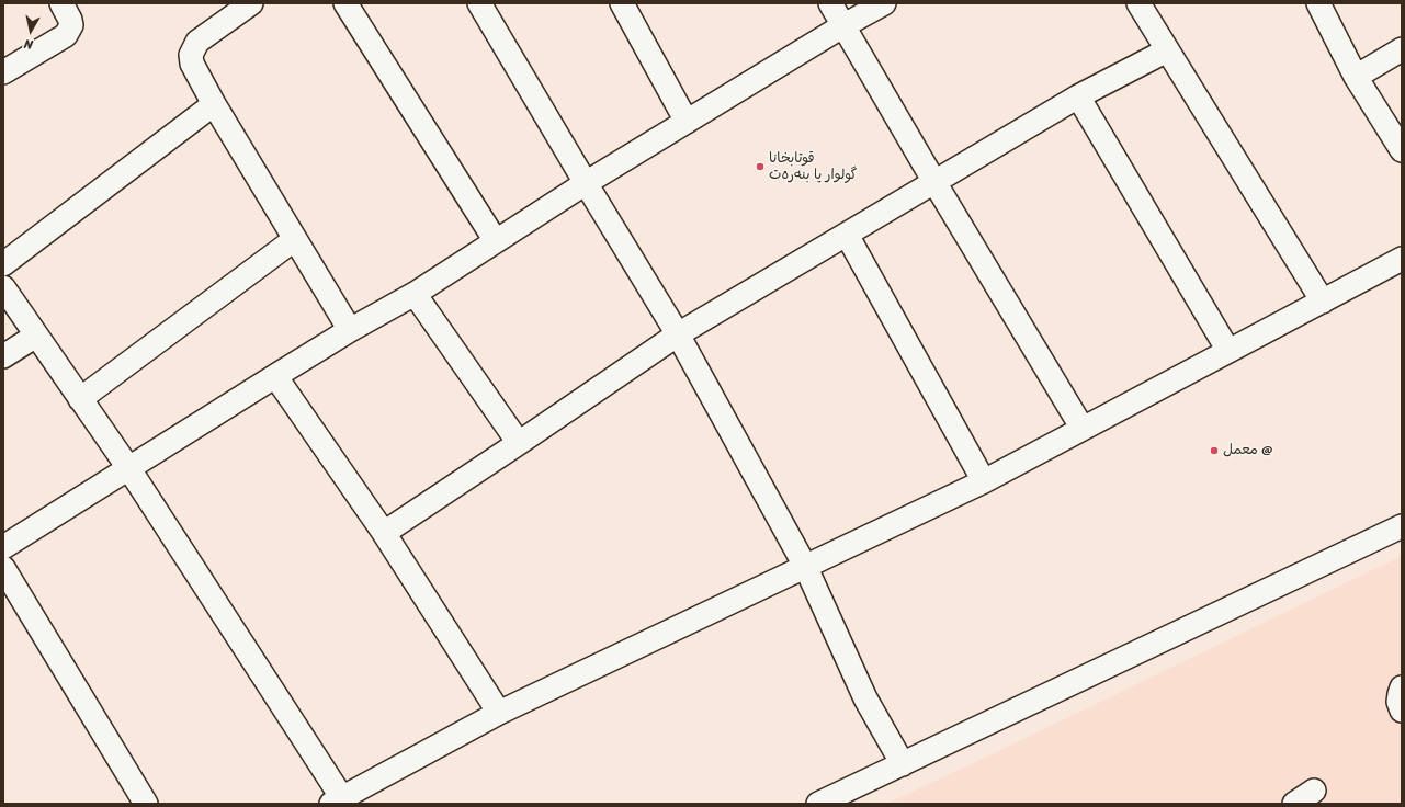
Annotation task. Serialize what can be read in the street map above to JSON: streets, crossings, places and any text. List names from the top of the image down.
{
  "places": ["قوتابخانا گولوار یا بنەرەت", "معمل @"],
  "north": "bottom"
}
